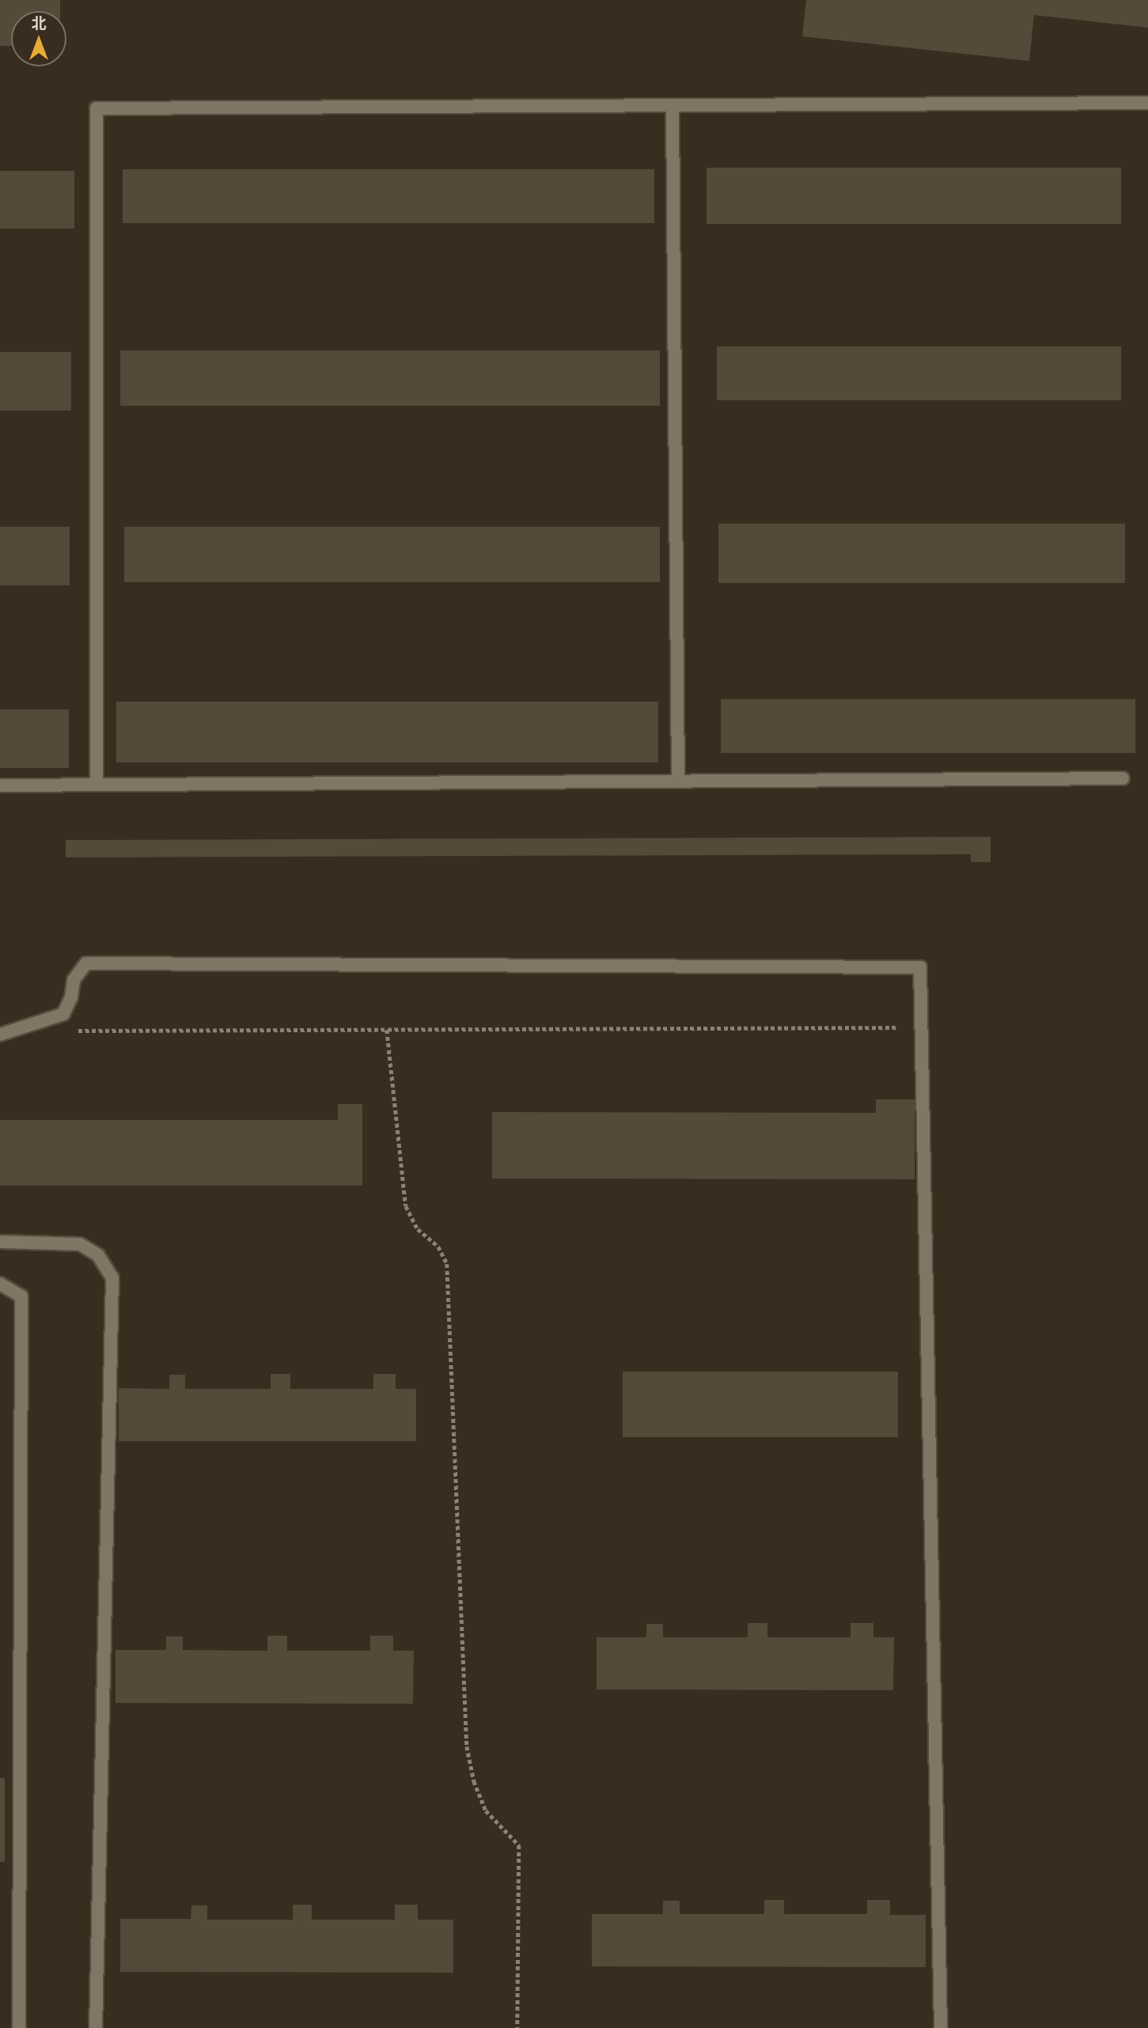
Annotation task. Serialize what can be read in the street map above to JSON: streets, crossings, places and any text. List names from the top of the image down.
{
  "north": "top"
}
